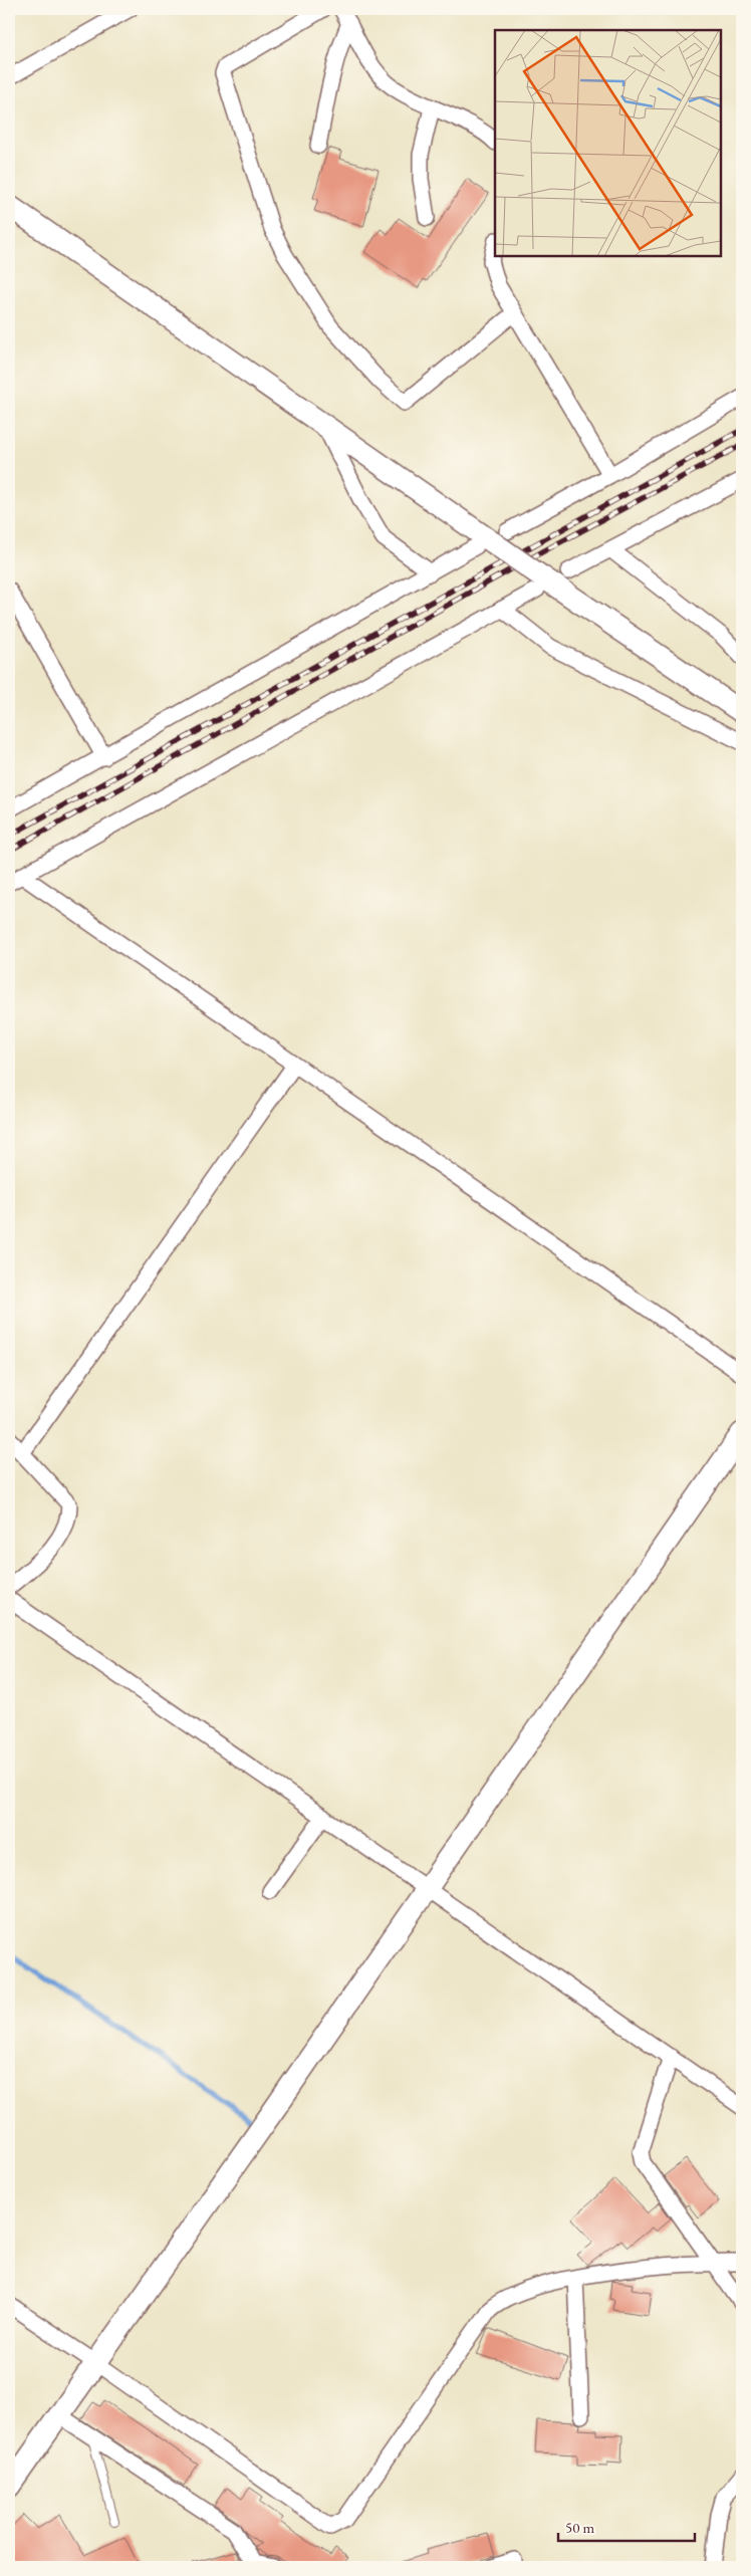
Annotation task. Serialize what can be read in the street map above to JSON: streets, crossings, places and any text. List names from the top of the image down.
{
  "scale_bar": "50 m"
}
